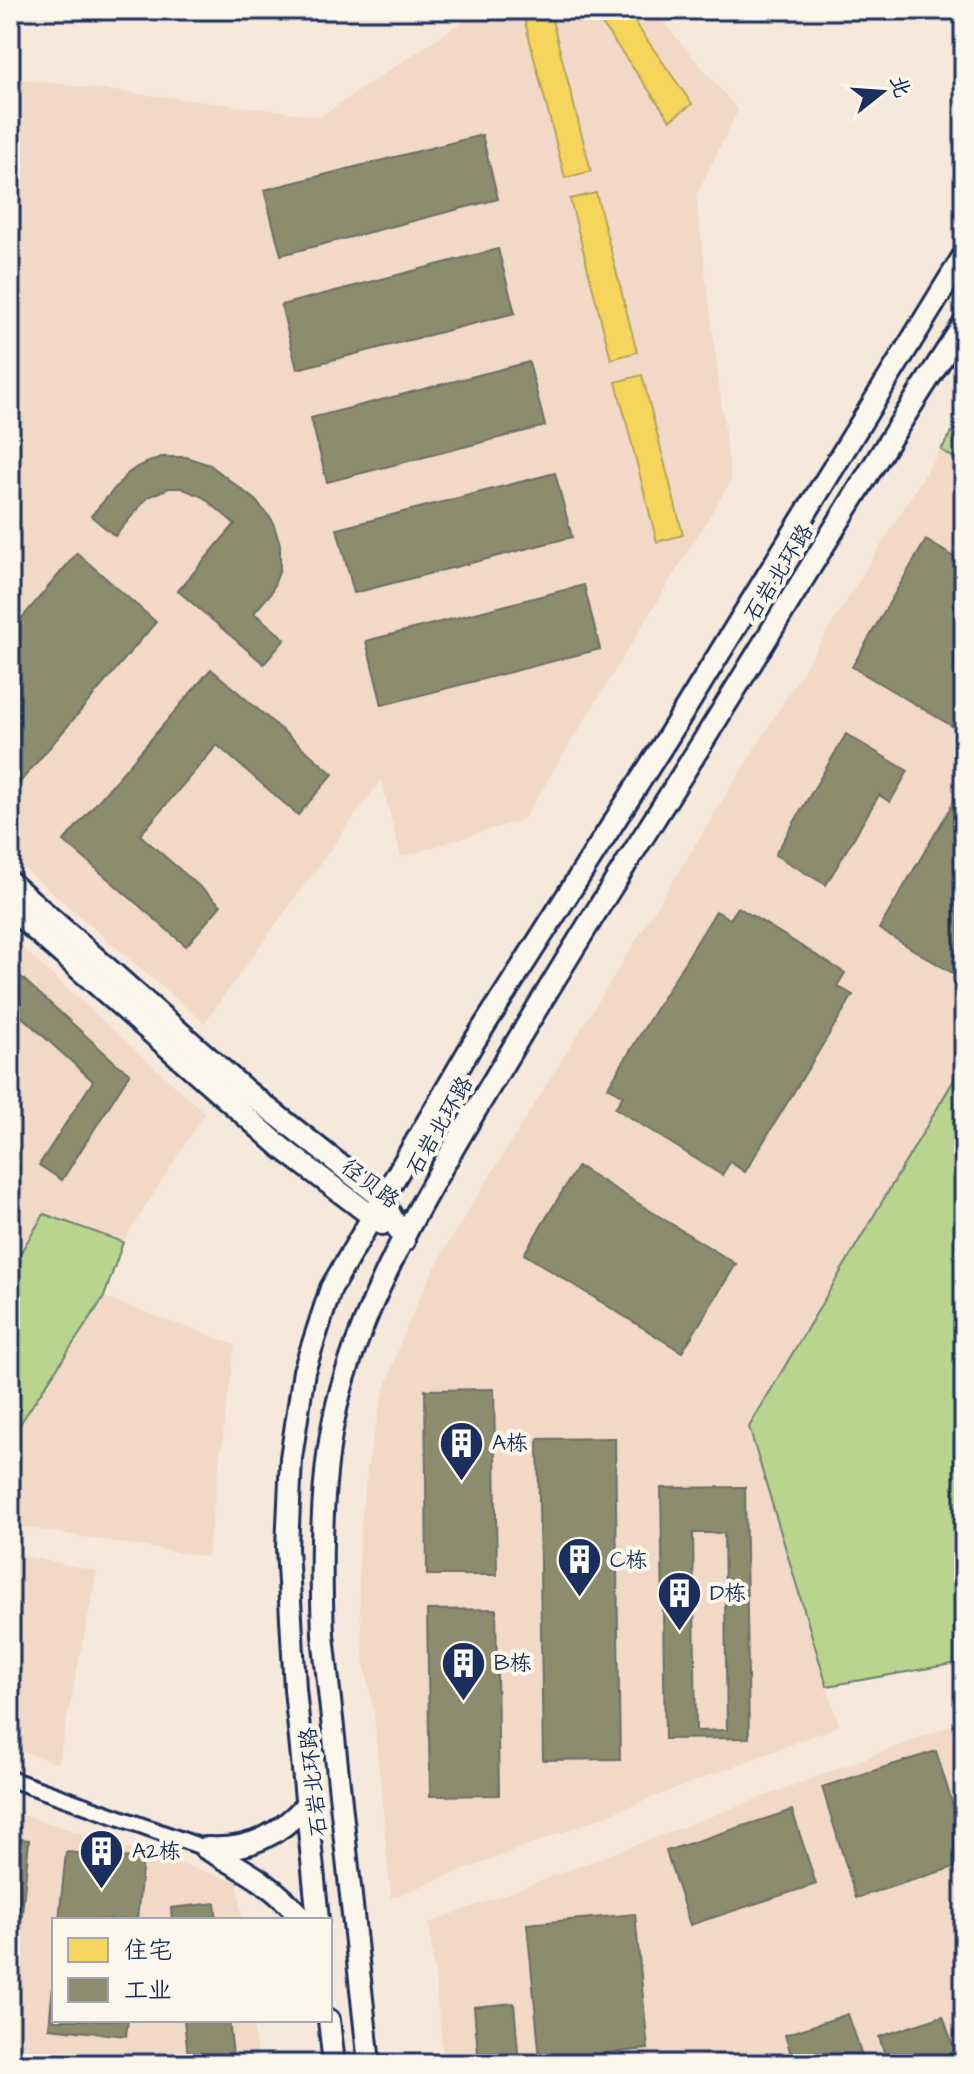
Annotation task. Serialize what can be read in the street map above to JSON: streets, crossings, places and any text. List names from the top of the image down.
{
  "streets": {
    "main road": ["石岩北环路", "径贝路"]
  },
  "crossings": [
    ["石岩北环路", "径贝路"]
  ],
  "places": {
    "building": [
      "A栋",
      "C栋",
      "D栋",
      "B栋",
      "A2栋"
    ]
  },
  "legend": ["住宅", "工业"],
  "north": "right"
}
